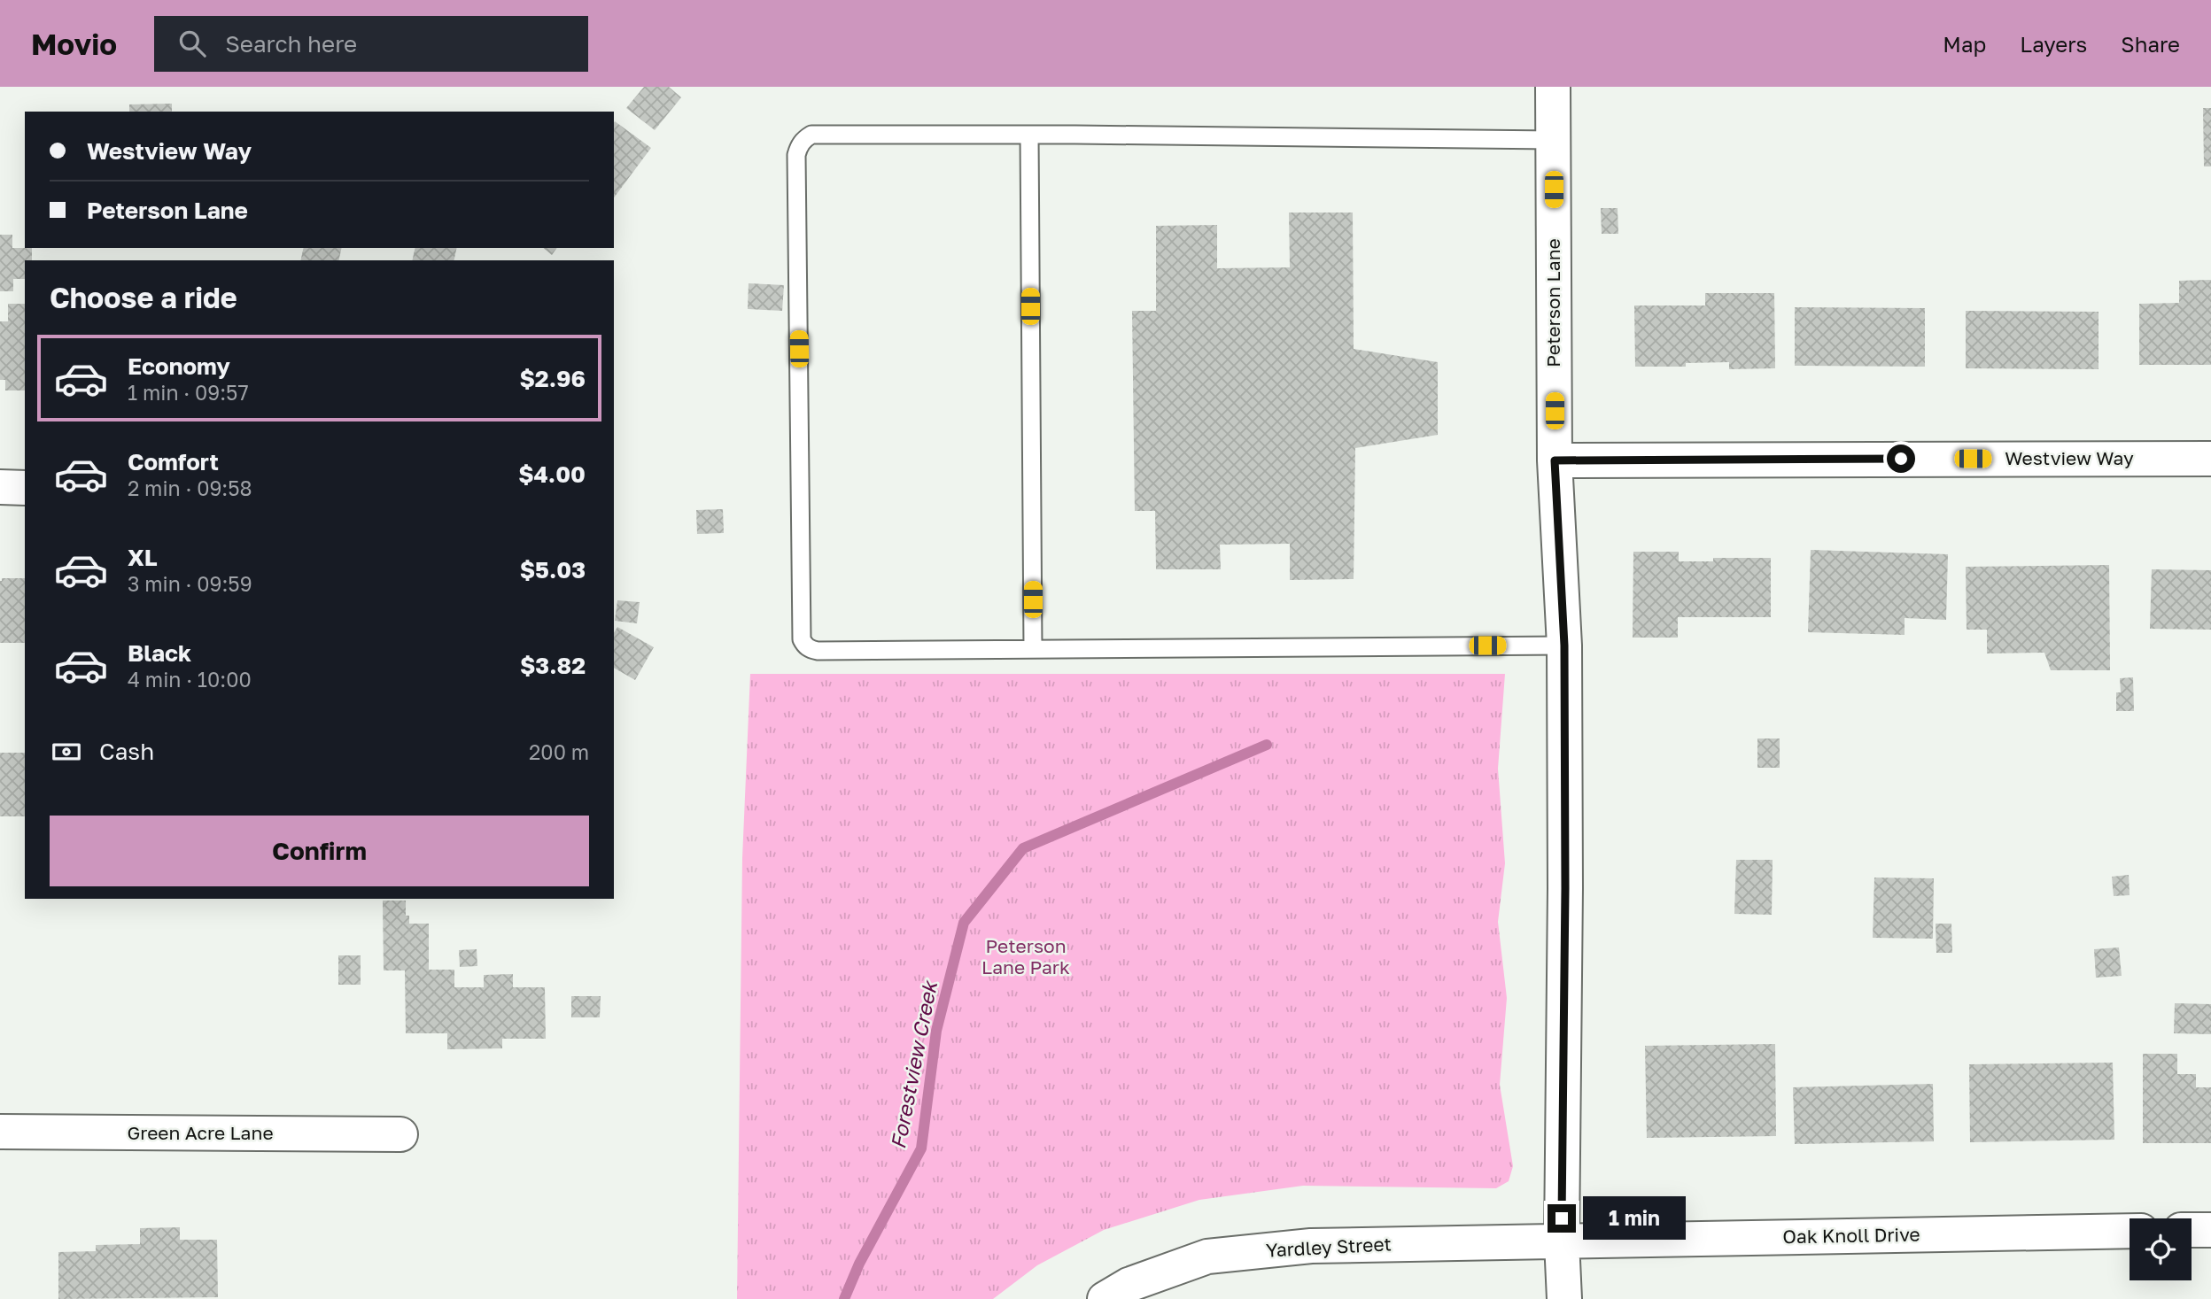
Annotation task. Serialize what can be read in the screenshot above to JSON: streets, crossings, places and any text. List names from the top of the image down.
{
  "streets": {
    "street": [
      "Peterson Lane",
      "Westview Way",
      "Green Acre Lane",
      "Oak Knoll Drive",
      "Yardley Street"
    ]
  },
  "crossings": [
    ["Peterson Lane", "Westview Way"],
    ["Peterson Lane", "Oak Knoll Drive"],
    ["Peterson Lane", "Yardley Street"],
    ["Oak Knoll Drive", "Yardley Street"]
  ],
  "water": ["Forestview Creek"],
  "parks": ["Peterson Lane Park"],
  "page": {
    "header": "Movio",
    "search": "Search here",
    "nav": ["Map", "Layers", "Share"],
    "banner": ["Westview Way", "Peterson Lane"],
    "heading": "Choose a ride",
    "list": [
      {
        "name": "Economy",
        "note": "1 min · 09:57",
        "value": "$2.96"
      },
      {
        "name": "Comfort",
        "note": "2 min · 09:58",
        "value": "$4.00"
      },
      {
        "name": "XL",
        "note": "3 min · 09:59",
        "value": "$5.03"
      },
      {
        "name": "Black",
        "note": "4 min · 10:00",
        "value": "$3.82"
      }
    ],
    "pay": ["Cash", "200 m"],
    "buttons": "Confirm",
    "bubble": "1 min"
  }
}
